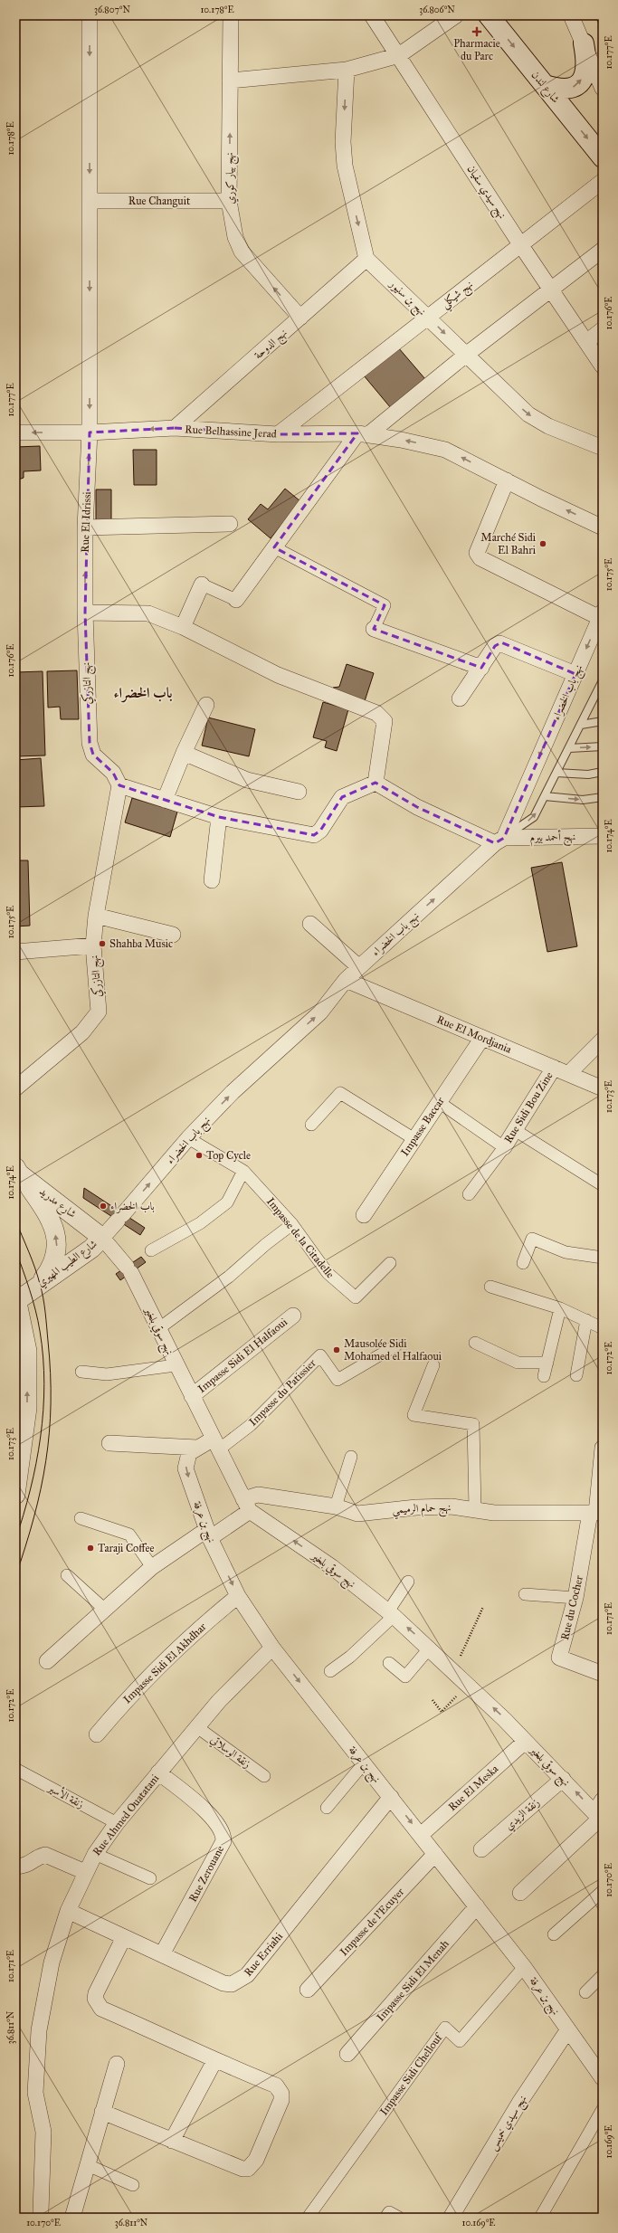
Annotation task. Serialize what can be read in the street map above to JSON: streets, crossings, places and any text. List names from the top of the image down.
{
  "streets": {
    "main road": ["شارع لندن"],
    "street": [
      "نهج بيار كوري",
      "نهج سيدي سفيان",
      "Rue Changuit",
      "نهج شيكلي",
      "نهج بن سنيور",
      "نهج الدوحة",
      "Rue Belhassine Jerad",
      "Rue El Idrissi",
      "نهج التازركي",
      "نهج باب الخضراء",
      "نهج أحمد بيرم",
      "Rue El Mordjania",
      "Rue Sidi Bou Zine",
      "Impasse Baccar",
      "شارع مدريد",
      "Impasse de la Citadelle",
      "شارع الطيب المهيري",
      "نهج سوقي بلخير",
      "Impasse Sidi El Halfaoui",
      "Impasse du Patissier",
      "نهج حمام الرميمي",
      "نهج بن عرفة",
      "Rue du Cocher",
      "Impasse Sidi El Akhdhar",
      "زنقة الوسلاتي",
      "Rue El Meska",
      "زنقة الأسير",
      "زنقة الزيدي",
      "Rue Ahmed Ouatatani",
      "Rue Zerouane",
      "Impasse de l'Ecuyer",
      "Rue Erriahi",
      "Impasse Sidi El Menah",
      "Impasse Sidi Chellouf",
      "نهج سيدي خميس"
    ]
  },
  "crossings": [
    ["نهج بيار كوري", "Rue Changuit"],
    ["نهج بيار كوري", "نهج الدوحة"],
    ["نهج سيدي سفيان", "نهج شيكلي"],
    ["Rue Changuit", "Rue El Idrissi"],
    ["نهج شيكلي", "نهج بن سنيور"],
    ["نهج شيكلي", "Rue Belhassine Jerad"],
    ["نهج بن سنيور", "نهج الدوحة"],
    ["نهج الدوحة", "Rue Belhassine Jerad"],
    ["Rue Belhassine Jerad", "Rue El Idrissi"],
    ["Rue El Idrissi", "نهج التازركي"],
    ["نهج باب الخضراء", "نهج أحمد بيرم"],
    ["نهج باب الخضراء", "Rue El Mordjania"],
    ["نهج باب الخضراء", "شارع مدريد"],
    ["نهج باب الخضراء", "Impasse de la Citadelle"],
    ["نهج باب الخضراء", "شارع الطيب المهيري"],
    ["نهج باب الخضراء", "نهج سوقي بلخير"],
    ["Rue El Mordjania", "Rue Sidi Bou Zine"],
    ["Rue El Mordjania", "Impasse Baccar"],
    ["شارع مدريد", "شارع الطيب المهيري"],
    ["شارع مدريد", "نهج سوقي بلخير"],
    ["شارع الطيب المهيري", "نهج سوقي بلخير"],
    ["نهج سوقي بلخير", "Impasse Sidi El Halfaoui"],
    ["نهج سوقي بلخير", "Impasse du Patissier"],
    ["نهج سوقي بلخير", "نهج حمام الرميمي"],
    ["نهج سوقي بلخير", "نهج بن عرفة"],
    ["نهج سوقي بلخير", "Rue El Meska"],
    ["نهج سوقي بلخير", "زنقة الزيدي"],
    ["Impasse du Patissier", "نهج بن عرفة"],
    ["نهج حمام الرميمي", "Rue du Cocher"],
    ["نهج بن عرفة", "Impasse Sidi El Akhdhar"],
    ["نهج بن عرفة", "Rue El Meska"],
    ["نهج بن عرفة", "Rue Ahmed Ouatatani"],
    ["نهج بن عرفة", "Impasse de l'Ecuyer"],
    ["نهج بن عرفة", "Rue Erriahi"],
    ["نهج بن عرفة", "Impasse Sidi El Menah"],
    ["نهج بن عرفة", "Impasse Sidi Chellouf"],
    ["نهج بن عرفة", "نهج سيدي خميس"],
    ["زنقة الوسلاتي", "Rue Ahmed Ouatatani"],
    ["زنقة الأسير", "Rue Ahmed Ouatatani"],
    ["Rue Ahmed Ouatatani", "Rue Zerouane"],
    ["Rue Ahmed Ouatatani", "Rue Erriahi"],
    ["Rue Zerouane", "Rue Erriahi"]
  ],
  "one_way": [
    "شارع لندن",
    "نهج بن سنيور",
    "Rue Belhassine Jerad",
    "نهج سوقي بلخير",
    "نهج بن عرفة"
  ],
  "districts": ["باب الخضراء"],
  "places": {
    "health": ["Pharmacie du Parc"],
    "other": [
      "Marché Sidi El Bahri",
      "Shahba Music",
      "Top Cycle",
      "باب الخضراء",
      "Mausolée Sidi Mohamed el Halfaoui",
      "Taraji Coffee"
    ]
  },
  "coordinates": [
    "36.807°N",
    "10.178°E",
    "36.806°N",
    "10.177°E",
    "10.176°E",
    "10.175°E",
    "10.174°E",
    "10.173°E",
    "10.172°E",
    "10.171°E",
    "10.170°E",
    "36.811°N",
    "10.169°E"
  ]
}
